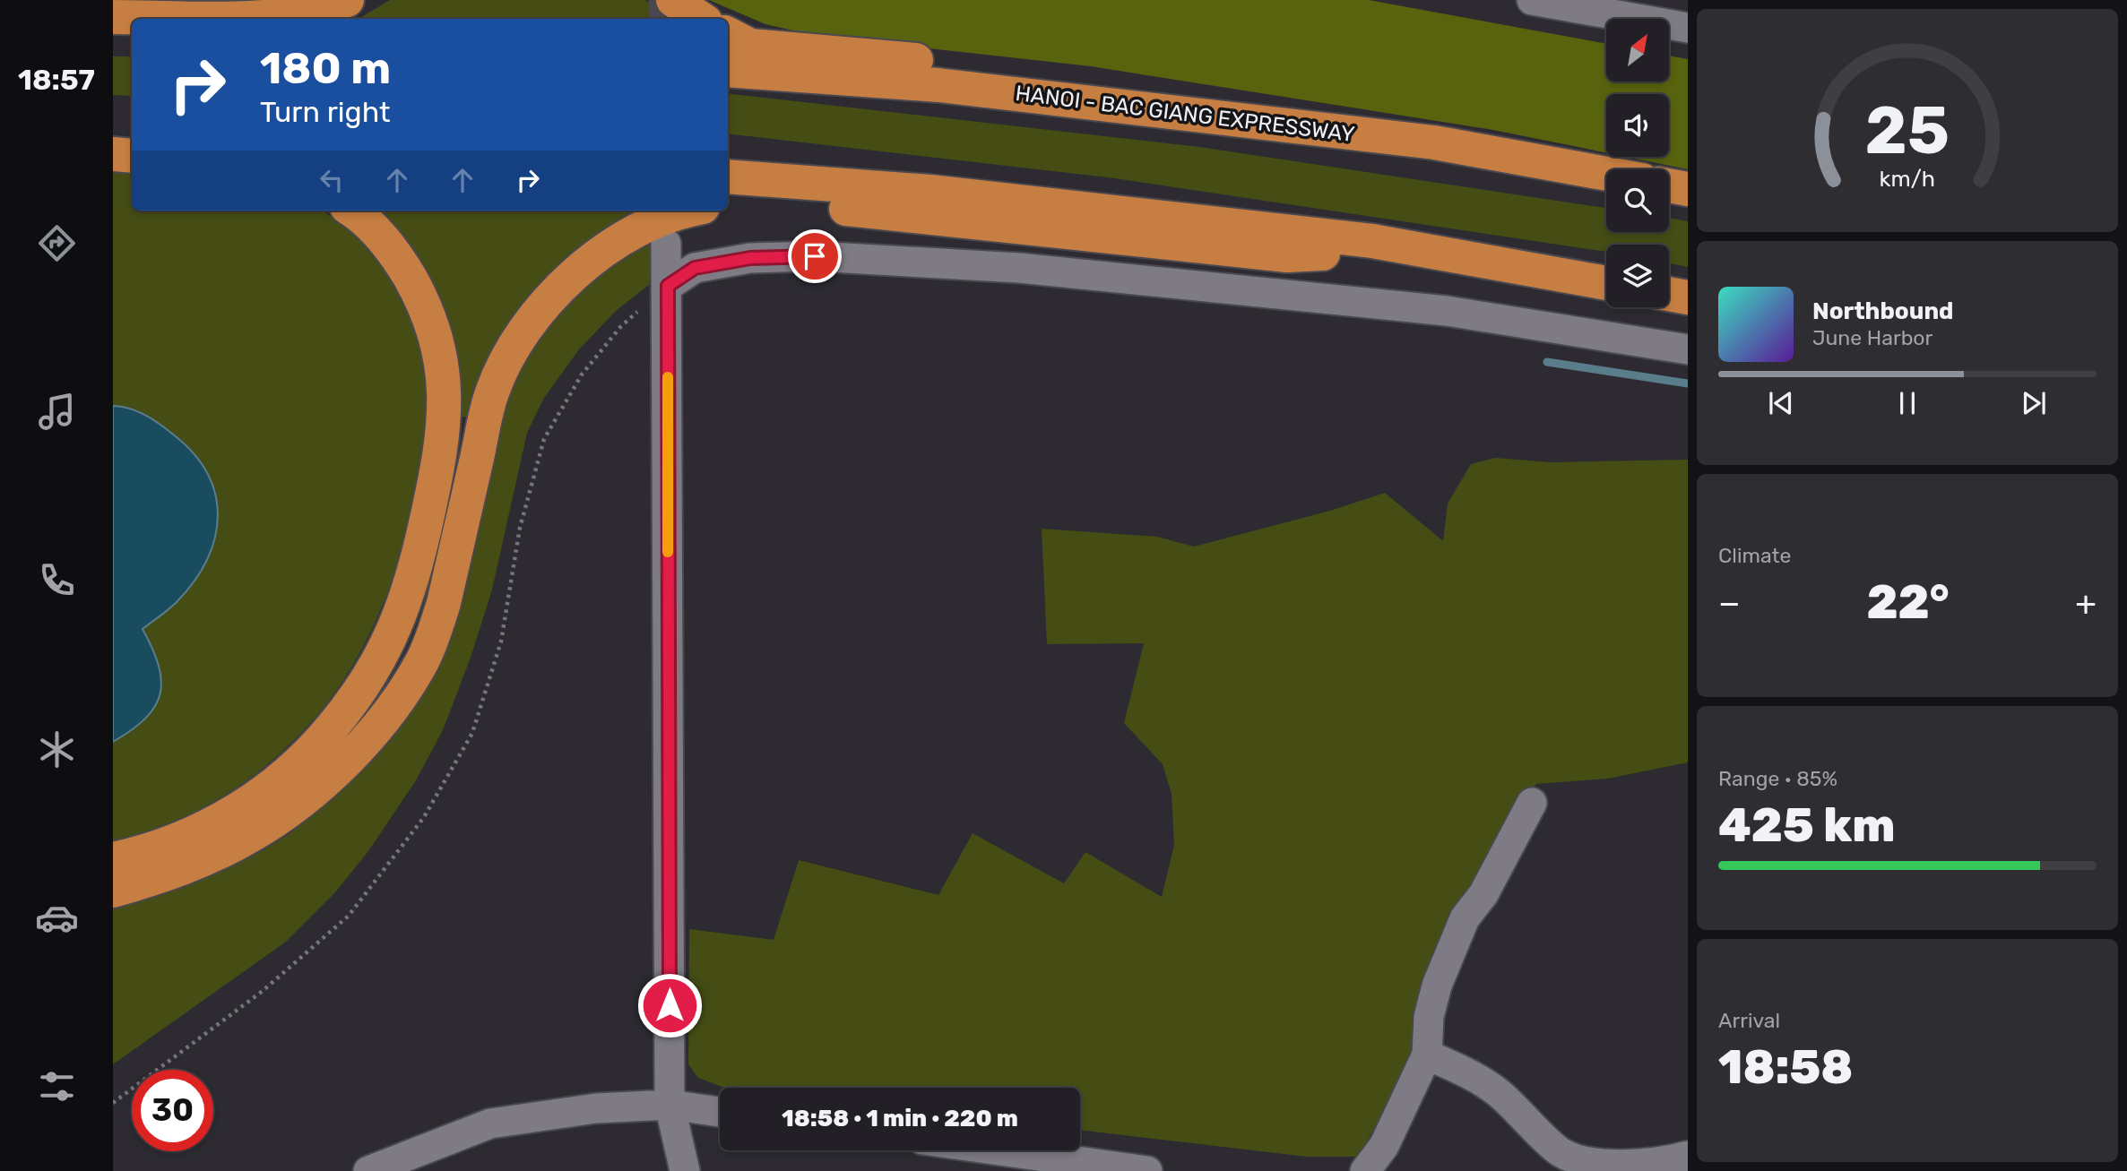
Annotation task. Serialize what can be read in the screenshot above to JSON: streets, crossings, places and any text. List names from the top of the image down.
{
  "streets": {
    "highway": ["HANOI - BAC GIANG EXPRESSWAY"]
  },
  "north": "top right",
  "page": {
    "tabs": "18:57",
    "turn": ["180 m", "Turn right"],
    "song": ["Northbound", "June Harbor"],
    "tile": [
      "Climate",
      ["Range · 85%", "425 km"],
      ["Arrival", "18:58"]
    ],
    "heat": ["−", "22°", "+"],
    "limit": "30",
    "trip": "18:58 · 1 min · 220 m",
    "gauge": ["25", "km/h"]
  }
}
